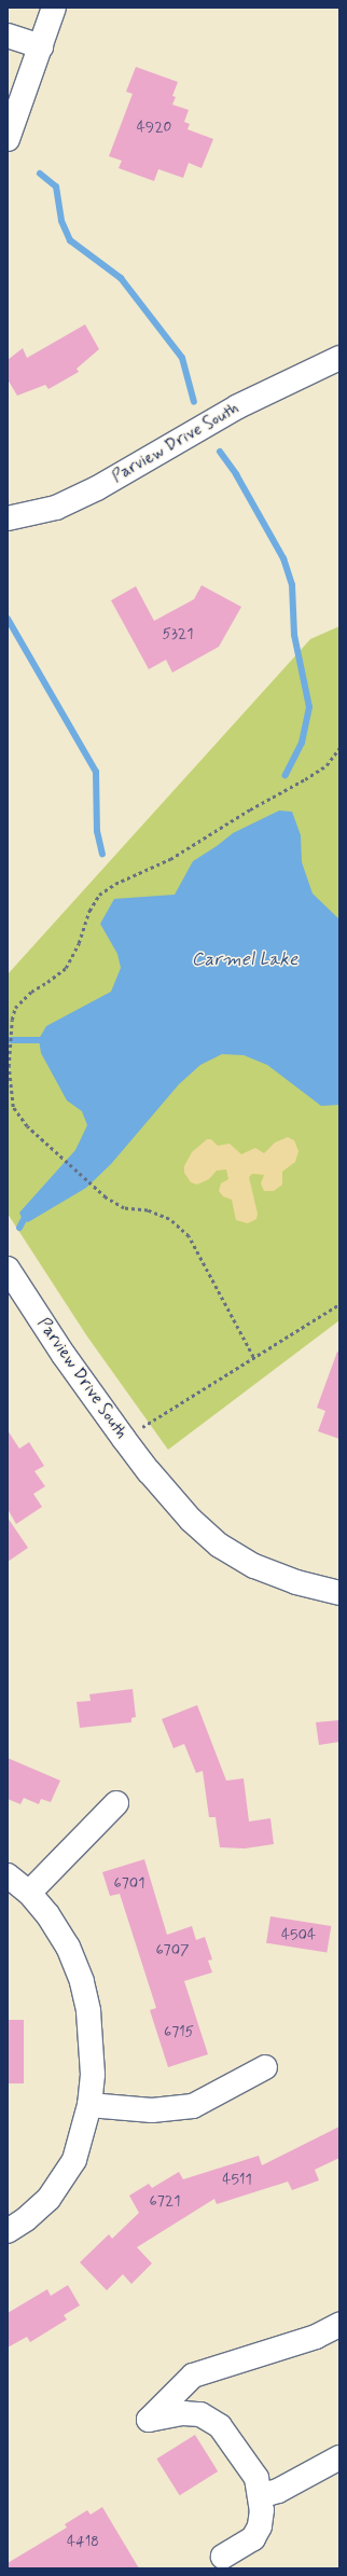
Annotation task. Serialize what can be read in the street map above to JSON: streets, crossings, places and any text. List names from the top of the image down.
{
  "streets": {
    "street": ["Parview Drive South"]
  },
  "water": ["Carmel Lake"],
  "house_numbers": [
    "4920",
    "5321",
    "6701",
    "4504",
    "6707",
    "6715",
    "4511",
    "6721",
    "4418"
  ]
}
